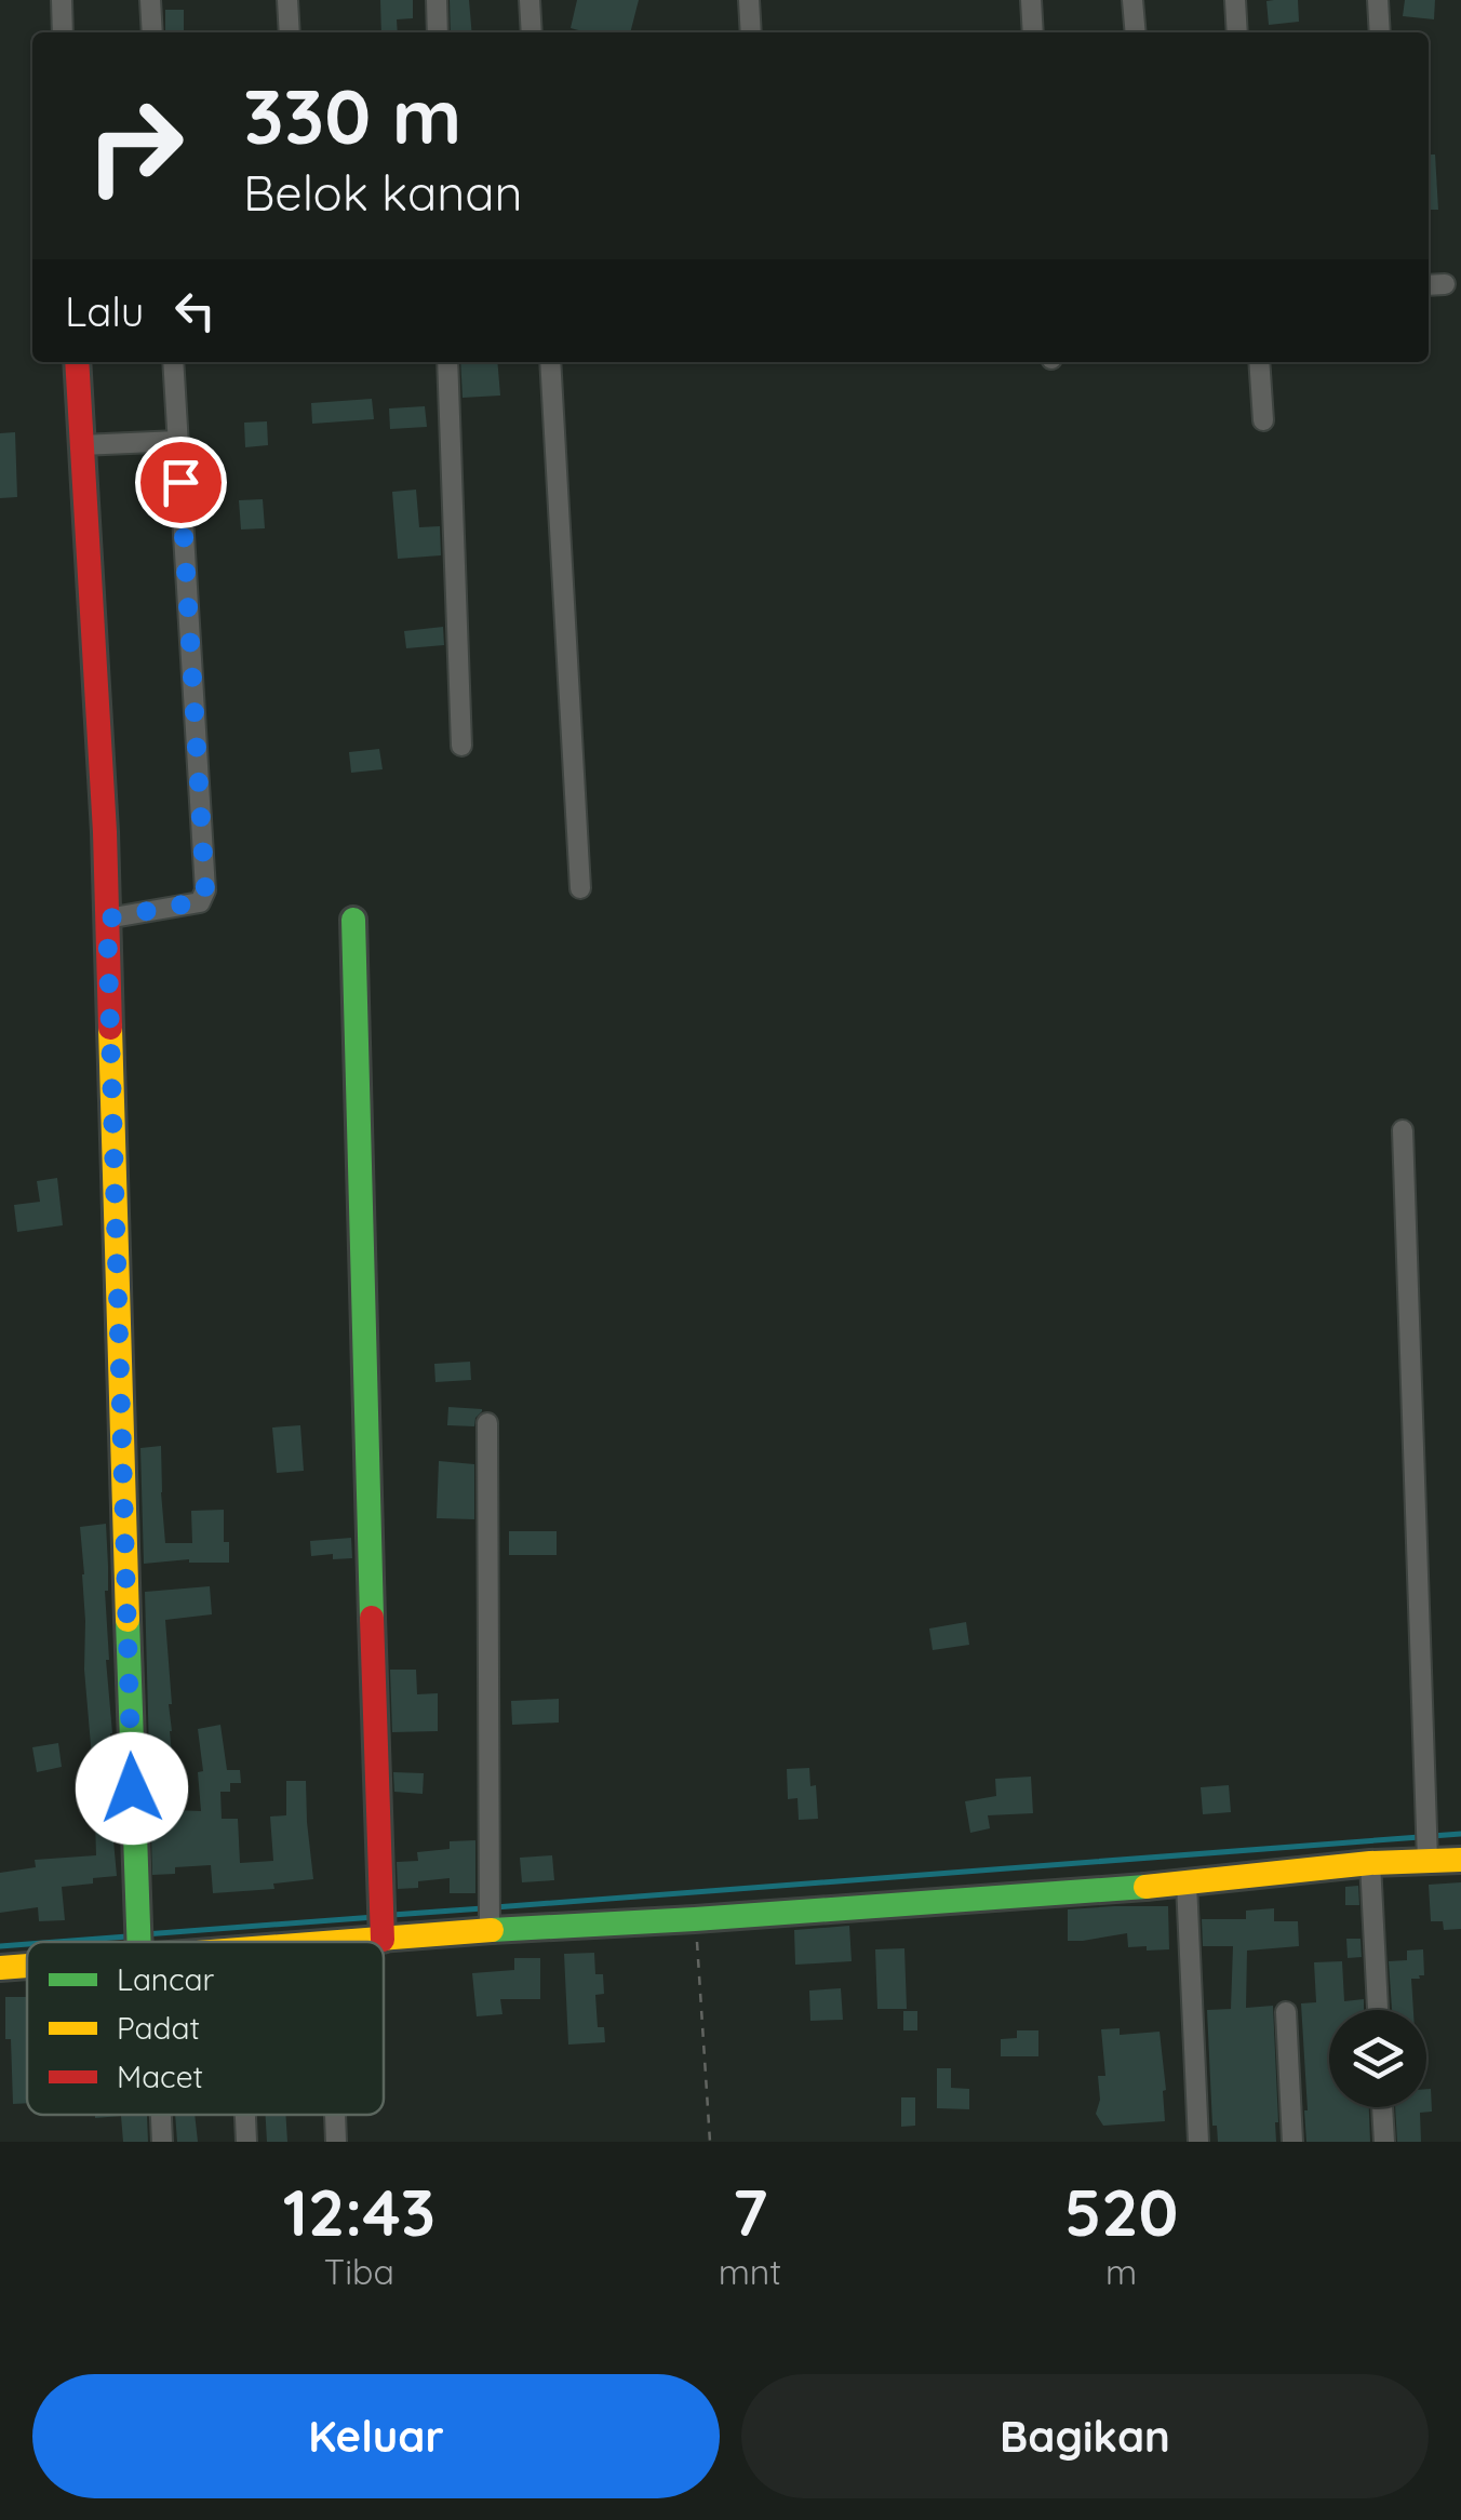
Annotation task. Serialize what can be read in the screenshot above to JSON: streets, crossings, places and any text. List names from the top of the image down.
{
  "legend": ["Lancar", "Padat", "Macet"],
  "page": {
    "turn": ["330 m", "Belok kanan"],
    "then": "Lalu",
    "eta": [
      "12:43",
      "Tiba",
      "7",
      "mnt",
      "520",
      "m"
    ],
    "buttons": ["Keluar", "Bagikan"]
  }
}
